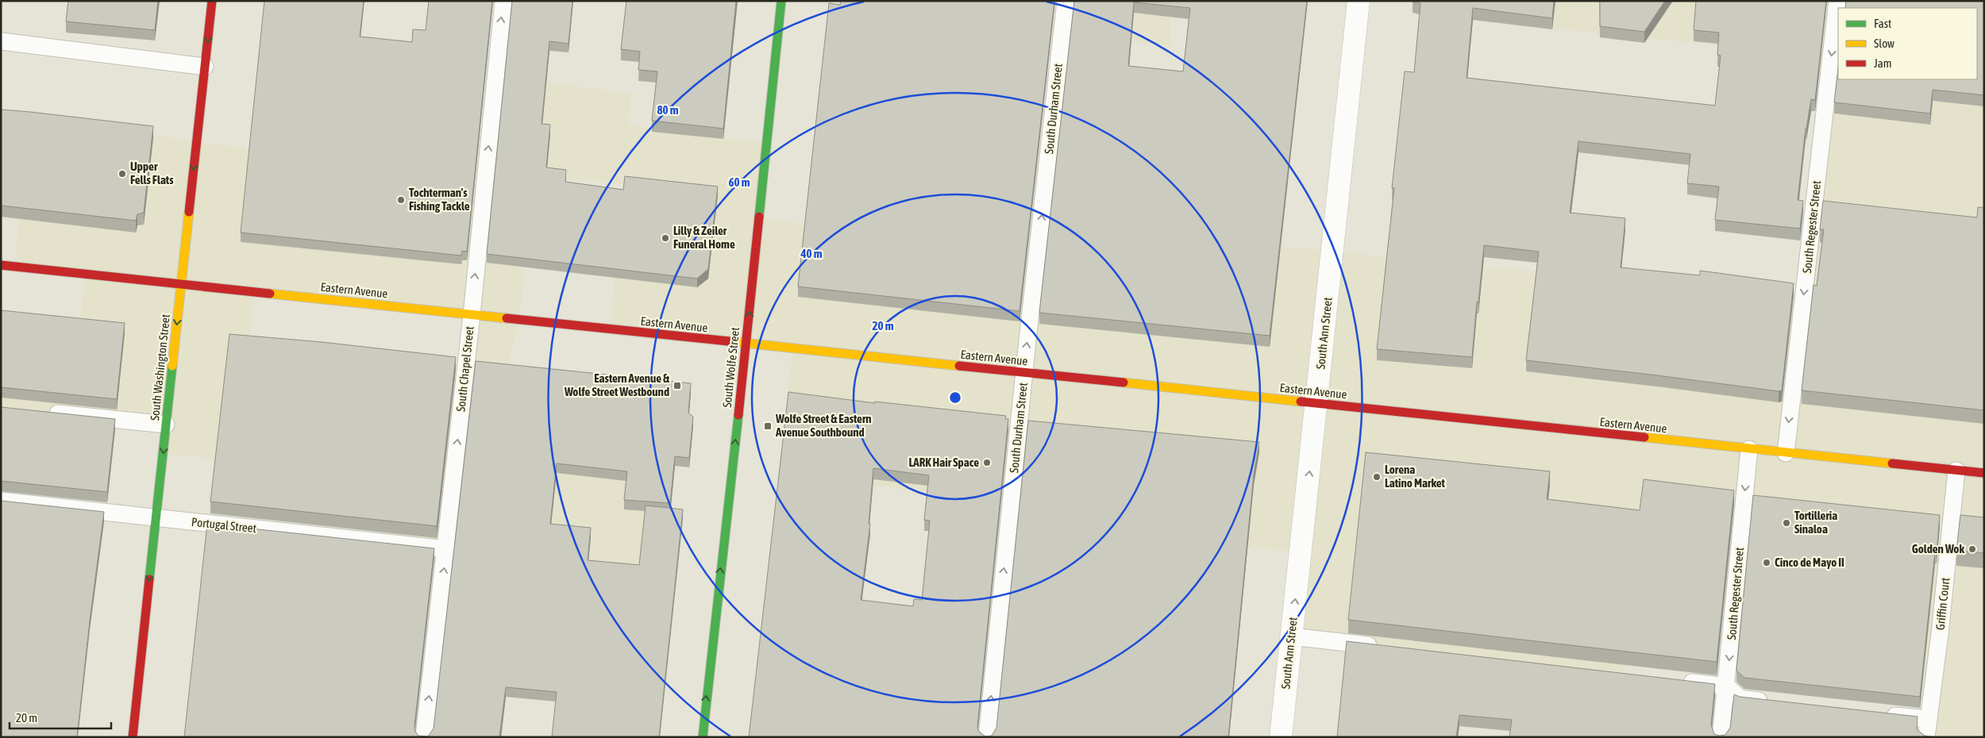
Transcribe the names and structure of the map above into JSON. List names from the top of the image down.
{
  "streets": {
    "main road": ["Eastern Avenue", "South Washington Street", "South Wolfe Street"],
    "street": ["South Ann Street"],
    "lane": [
      "South Durham Street",
      "South Regester Street",
      "South Chapel Street",
      "Portugal Street",
      "Griffin Court"
    ]
  },
  "crossings": [
    ["South Durham Street", "Eastern Avenue"],
    ["South Regester Street", "Eastern Avenue"],
    ["Eastern Avenue", "South Ann Street"],
    ["Eastern Avenue", "South Washington Street"],
    ["Eastern Avenue", "South Wolfe Street"],
    ["Eastern Avenue", "South Chapel Street"],
    ["Eastern Avenue", "Griffin Court"],
    ["South Washington Street", "Portugal Street"],
    ["South Chapel Street", "Portugal Street"]
  ],
  "one_way": [
    "South Durham Street",
    "South Regester Street",
    "South Washington Street",
    "South Wolfe Street",
    "South Chapel Street"
  ],
  "places": {
    "other": [
      "Upper Fells Flats",
      "Tochterman's Fishing Tackle",
      "Lilly & Zeiler Funeral Home",
      "LARK Hair Space",
      "Lorena Latino Market",
      "Tortilleria Sinaloa",
      "Golden Wok",
      "Cinco de Mayo II"
    ],
    "transit": ["Eastern Avenue & Wolfe Street Westbound", "Wolfe Street & Eastern Avenue Southbound"]
  },
  "legend": ["Fast", "Slow", "Jam"],
  "scale_bar": "20 m",
  "rings": [
    "80 m",
    "60 m",
    "40 m",
    "20 m"
  ]
}
